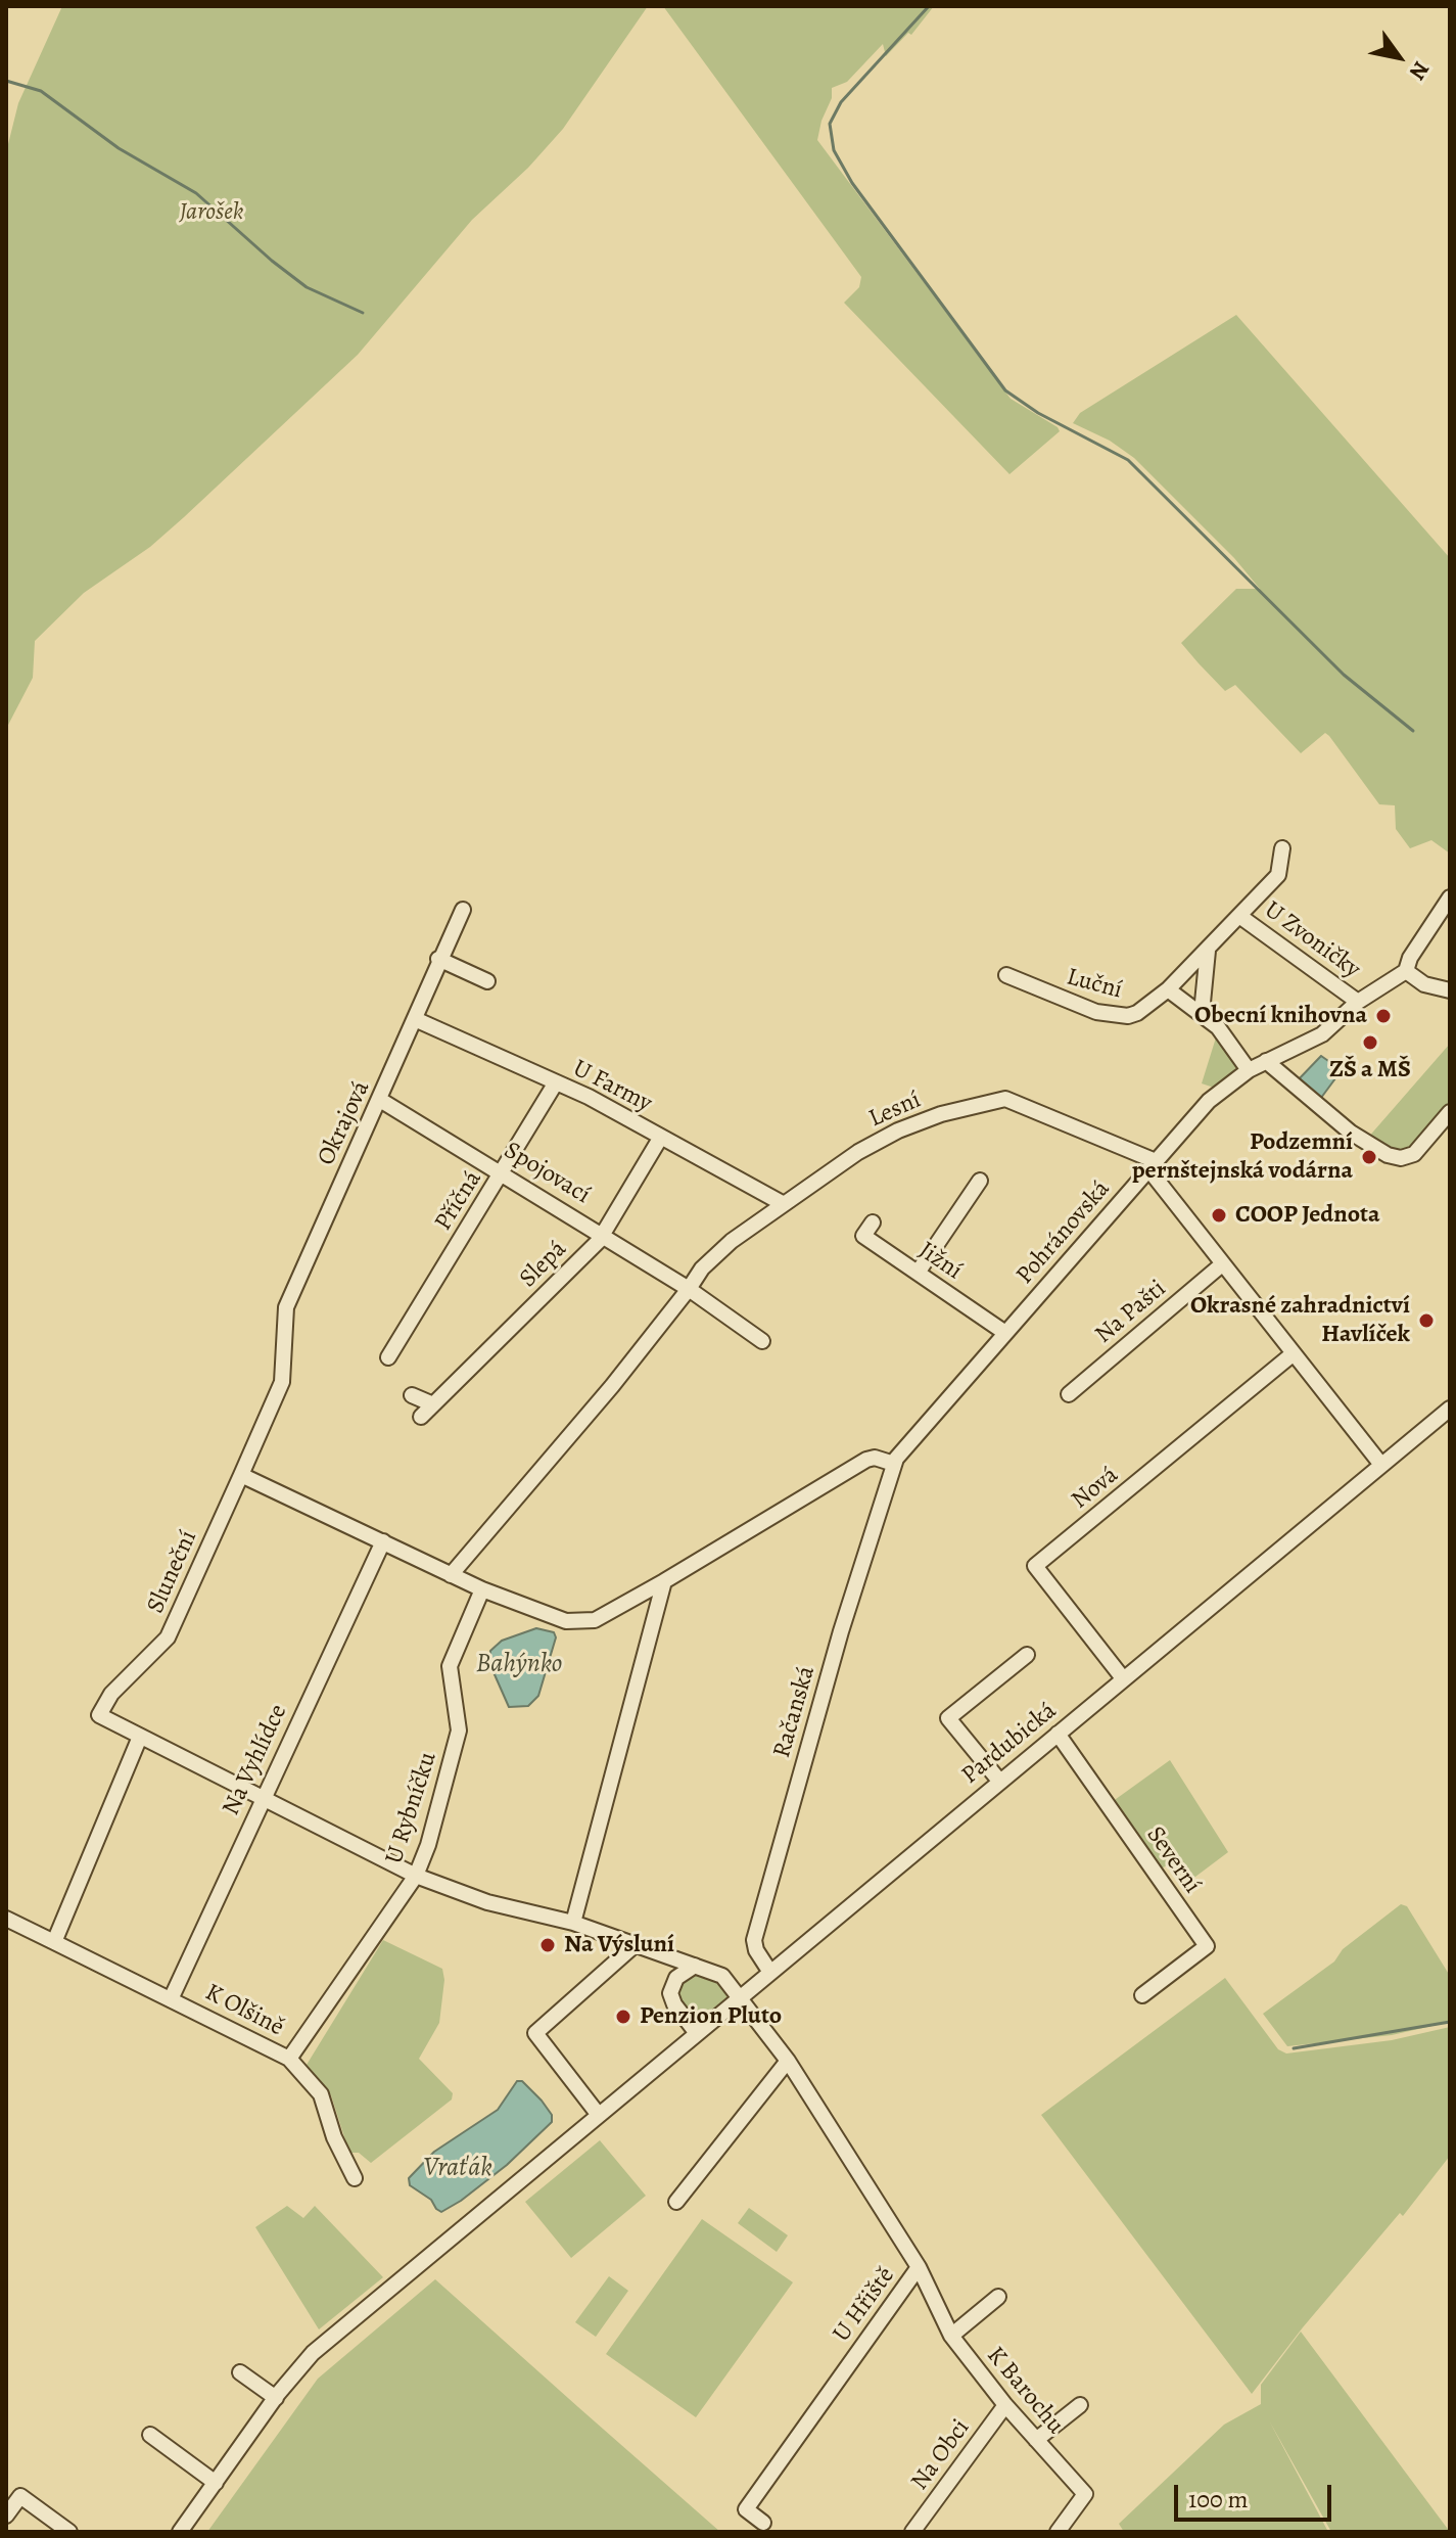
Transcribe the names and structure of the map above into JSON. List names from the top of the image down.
{
  "streets": {
    "street": [
      "U Zvoničky",
      "Luční",
      "U Farmy",
      "Lesní",
      "Okrajová",
      "Spojovací",
      "Příčná",
      "Pohránovská",
      "Jižní",
      "Slepá",
      "Na Pašti",
      "Nová",
      "Sluneční",
      "Račanská",
      "Pardubická",
      "Na Vyhlídce",
      "U Rybníčku",
      "Severní",
      "K Olšině",
      "U Hřiště",
      "K Barochu",
      "Na Obci"
    ]
  },
  "crossings": [
    ["U Zvoničky", "Luční"],
    ["U Zvoničky", "Pohránovská"],
    ["U Farmy", "Lesní"],
    ["U Farmy", "Okrajová"],
    ["U Farmy", "Příčná"],
    ["U Farmy", "Slepá"],
    ["Lesní", "Spojovací"],
    ["Lesní", "Pohránovská"],
    ["Okrajová", "Spojovací"],
    ["Okrajová", "Sluneční"],
    ["Spojovací", "Příčná"],
    ["Spojovací", "Slepá"],
    ["Pohránovská", "Jižní"],
    ["Pohránovská", "Račanská"],
    ["Nová", "Pardubická"],
    ["Račanská", "Pardubická"],
    ["Pardubická", "Severní"],
    ["Pardubická", "U Hřiště"],
    ["Na Vyhlídce", "K Olšině"],
    ["U Rybníčku", "K Olšině"],
    ["U Hřiště", "K Barochu"],
    ["K Barochu", "Na Obci"]
  ],
  "water": ["Bahýnko", "Vraťák"],
  "parks": ["Jarošek"],
  "places": [
    "Obecní knihovna",
    "ZŠ a MŠ",
    "Podzemní pernštejnská vodárna",
    "COOP Jednota",
    "Okrasné zahradnictví Havlíček",
    "Na Výsluní",
    "Penzion Pluto"
  ],
  "scale_bar": "100 m",
  "north": "bottom right"
}
